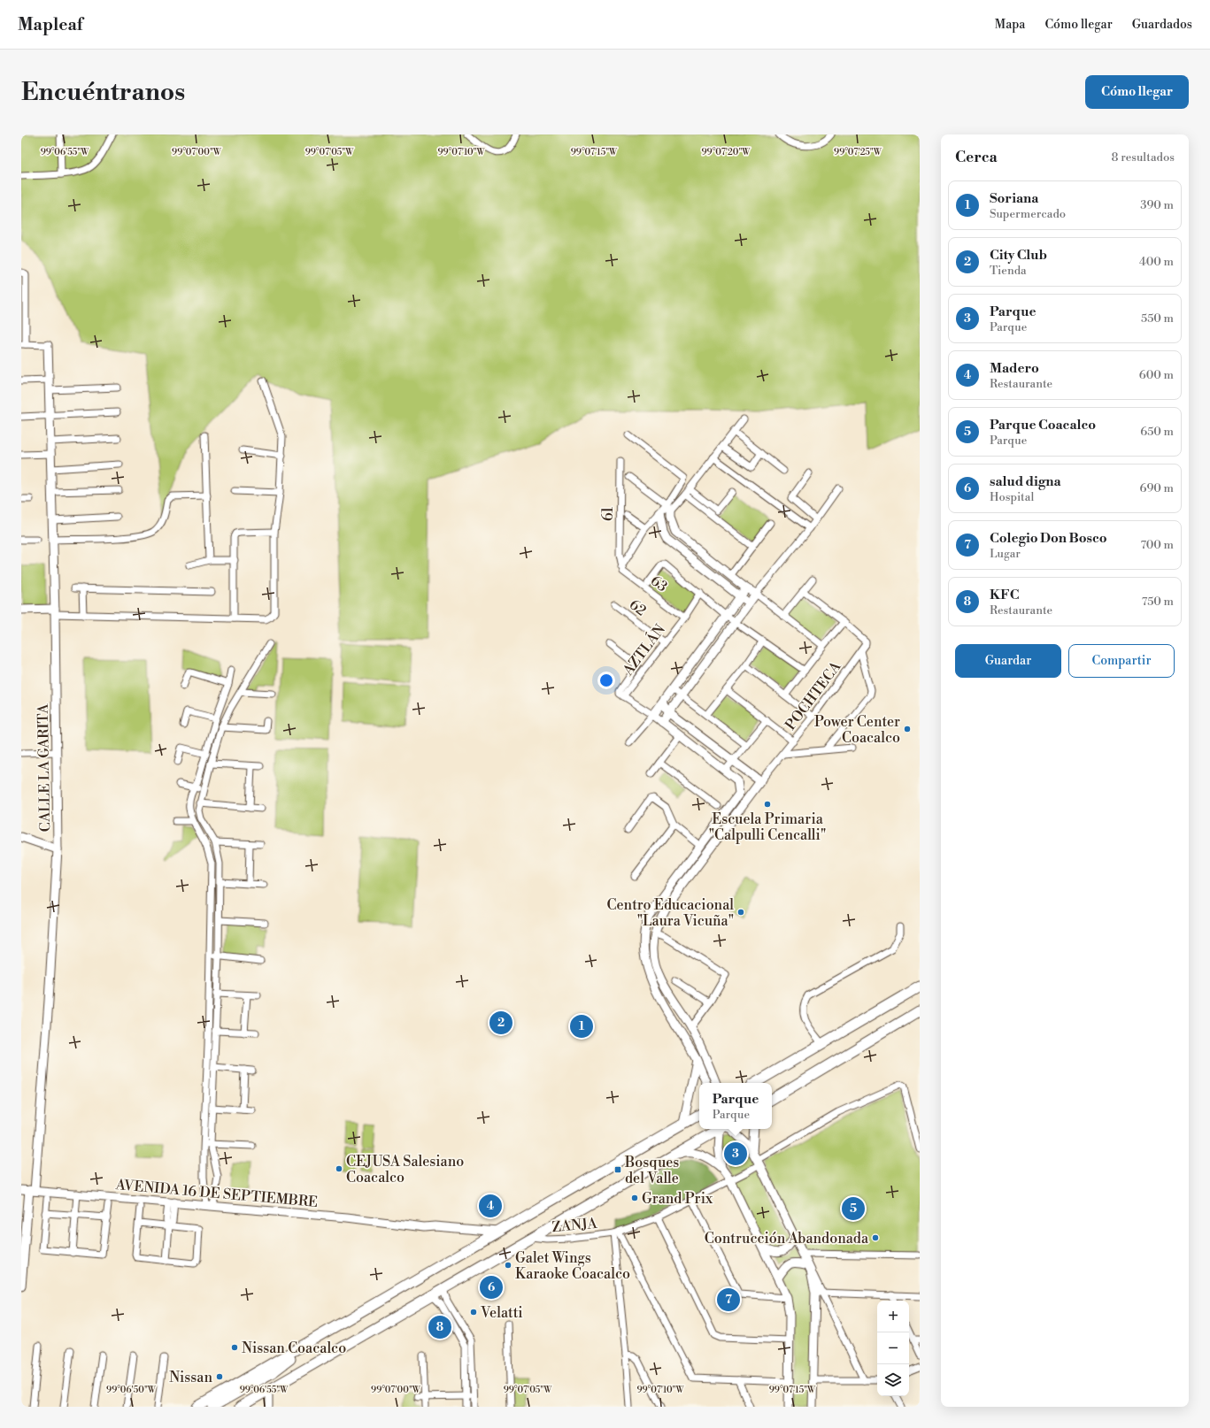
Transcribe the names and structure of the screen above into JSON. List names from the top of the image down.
{
  "streets": {
    "street": [
      "61",
      "63",
      "62",
      "AZTLÁN",
      "POCHTECA",
      "CALLE LA GARITA",
      "AVENIDA 16 DE SEPTIEMBRE",
      "ZANJA"
    ]
  },
  "crossings": [
    ["61", "63"],
    ["63", "AZTLÁN"],
    ["62", "AZTLÁN"],
    ["CALLE LA GARITA", "AVENIDA 16 DE SEPTIEMBRE"]
  ],
  "places": {
    "other": [
      "Power Center Coacalco",
      "Escuela Primaria \"Calpulli Cencalli\"",
      "Centro Educacional \"Laura Vicuña\"",
      "CEJUSA Salesiano Coacalco",
      "Grand Prix",
      "Contrucción Abandonada",
      "Galet Wings Karaoke Coacalco",
      "Velatti",
      "Nissan Coacalco",
      "Nissan"
    ],
    "transit": ["Bosques del Valle"]
  },
  "page": {
    "header": "Mapleaf",
    "nav": ["Mapa", "Cómo llegar", "Guardados"],
    "buttons": [
      "Cómo llegar",
      ["Guardar", "Compartir"]
    ],
    "title": "Encuéntranos",
    "heading": ["Cerca", "8 resultados"],
    "list": [
      {
        "mark": "1",
        "name": "Soriana",
        "note": "Supermercado",
        "value": "390 m"
      },
      {
        "mark": "2",
        "name": "City Club",
        "note": "Tienda",
        "value": "400 m"
      },
      {
        "mark": "3",
        "name": "Parque",
        "note": "Parque",
        "value": "550 m"
      },
      {
        "mark": "4",
        "name": "Madero",
        "note": "Restaurante",
        "value": "600 m"
      },
      {
        "mark": "5",
        "name": "Parque Coacalco",
        "note": "Parque",
        "value": "650 m"
      },
      {
        "mark": "6",
        "name": "salud digna",
        "note": "Hospital",
        "value": "690 m"
      },
      {
        "mark": "7",
        "name": "Colegio Don Bosco",
        "note": "Lugar",
        "value": "700 m"
      },
      {
        "mark": "8",
        "name": "KFC",
        "note": "Restaurante",
        "value": "750 m"
      }
    ],
    "pins": [
      "2",
      "1",
      "3",
      "4",
      "5",
      "6",
      "7",
      "8"
    ],
    "popup": ["Parque", "Parque"],
    "map_buttons": ["+", "−"]
  },
  "coordinates": [
    "99°06'55\"W",
    "99°07'00\"W",
    "99°07'05\"W",
    "99°07'10\"W",
    "99°07'15\"W",
    "99°07'25\"W",
    "99°07'20\"W",
    "99°06'50\"W"
  ]
}
